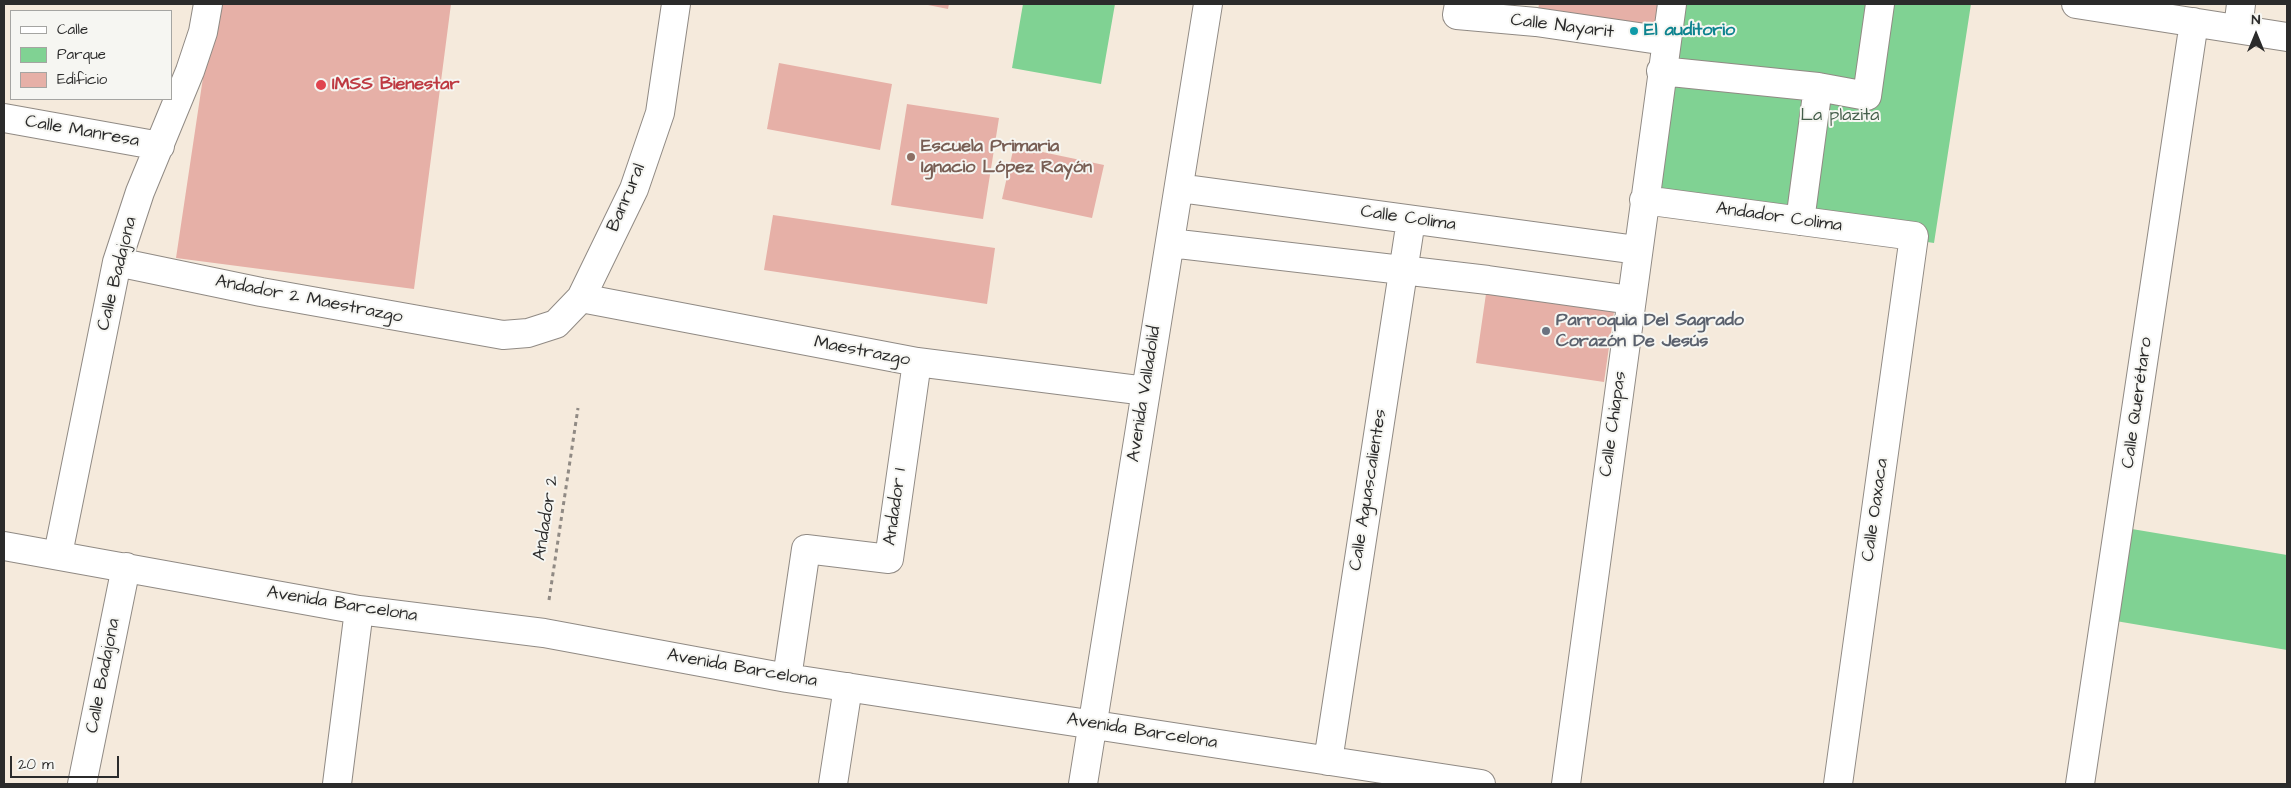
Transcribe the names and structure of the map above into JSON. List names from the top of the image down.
{
  "streets": {
    "street": [
      "Calle Nayarit",
      "Calle Manresa",
      "Banrural",
      "Andador Colima",
      "Calle Colima",
      "Calle Badajona",
      "Andador 2 Maestrazgo",
      "Maestrazgo",
      "Avenida Valladolid",
      "Calle Querétaro",
      "Calle Chiapas",
      "Calle Aguascalientes",
      "Andador 1",
      "Calle Oaxaca",
      "Avenida Barcelona"
    ],
    "path": ["Andador 2"]
  },
  "crossings": [
    ["Calle Nayarit", "Calle Chiapas"],
    ["Calle Manresa", "Calle Badajona"],
    ["Banrural", "Andador 2 Maestrazgo"],
    ["Banrural", "Maestrazgo"],
    ["Andador Colima", "Calle Chiapas"],
    ["Andador Colima", "Calle Oaxaca"],
    ["Calle Colima", "Avenida Valladolid"],
    ["Calle Colima", "Calle Chiapas"],
    ["Calle Colima", "Calle Aguascalientes"],
    ["Calle Badajona", "Andador 2 Maestrazgo"],
    ["Calle Badajona", "Avenida Barcelona"],
    ["Maestrazgo", "Avenida Valladolid"],
    ["Maestrazgo", "Andador 1"],
    ["Avenida Valladolid", "Avenida Barcelona"],
    ["Calle Aguascalientes", "Avenida Barcelona"],
    ["Andador 1", "Avenida Barcelona"],
    ["Andador 2", "Avenida Barcelona"]
  ],
  "parks": ["La plazita"],
  "places": [
    "El auditorio",
    "IMSS Bienestar",
    "Escuela Primaria Ignacio López Rayón",
    "Parroquia Del Sagrado Corazón De Jesús"
  ],
  "legend": ["Calle", "Parque", "Edificio"],
  "scale_bar": "20 m",
  "north": "top"
}
